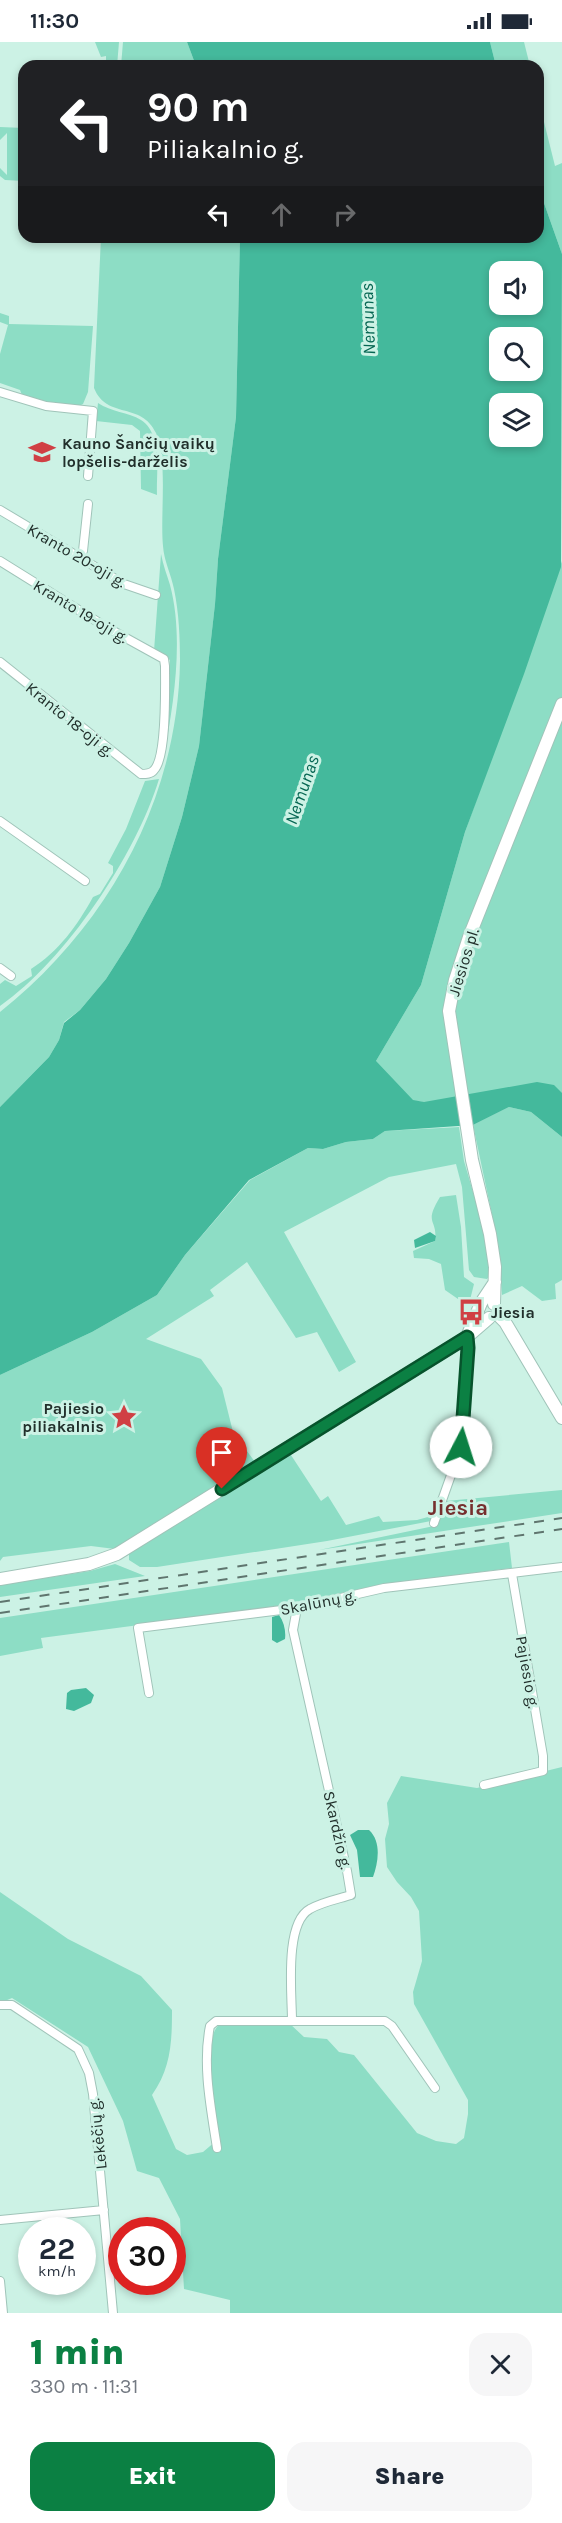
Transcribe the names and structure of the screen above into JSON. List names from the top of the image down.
{
  "streets": {
    "main road": ["Jiesios pl."],
    "street": [
      "Kranto 20-oji g.",
      "Kranto 19-oji g.",
      "Kranto 18-oji g.",
      "Skalūnų g.",
      "Pajiesio g.",
      "Skardžio g.",
      "Lekėčių g."
    ]
  },
  "crossings": [
    ["Kranto 19-oji g.", "Kranto 18-oji g."],
    ["Skalūnų g.", "Pajiesio g."],
    ["Skalūnų g.", "Skardžio g."]
  ],
  "districts": ["Jiesia"],
  "water": ["Nemunas"],
  "places": {
    "school or university": ["Kauno Šančių vaikų lopšelis-darželis"],
    "bus stop": ["Jiesia"],
    "place": ["Pajiesio piliakalnis"]
  },
  "page": {
    "status": "11:30",
    "turn": ["90 m", "Piliakalnio g."],
    "speed": "22 km/h",
    "limit": "30",
    "heading": ["1 min", "330 m · 11:31"],
    "buttons": ["Exit", "Share"]
  }
}
